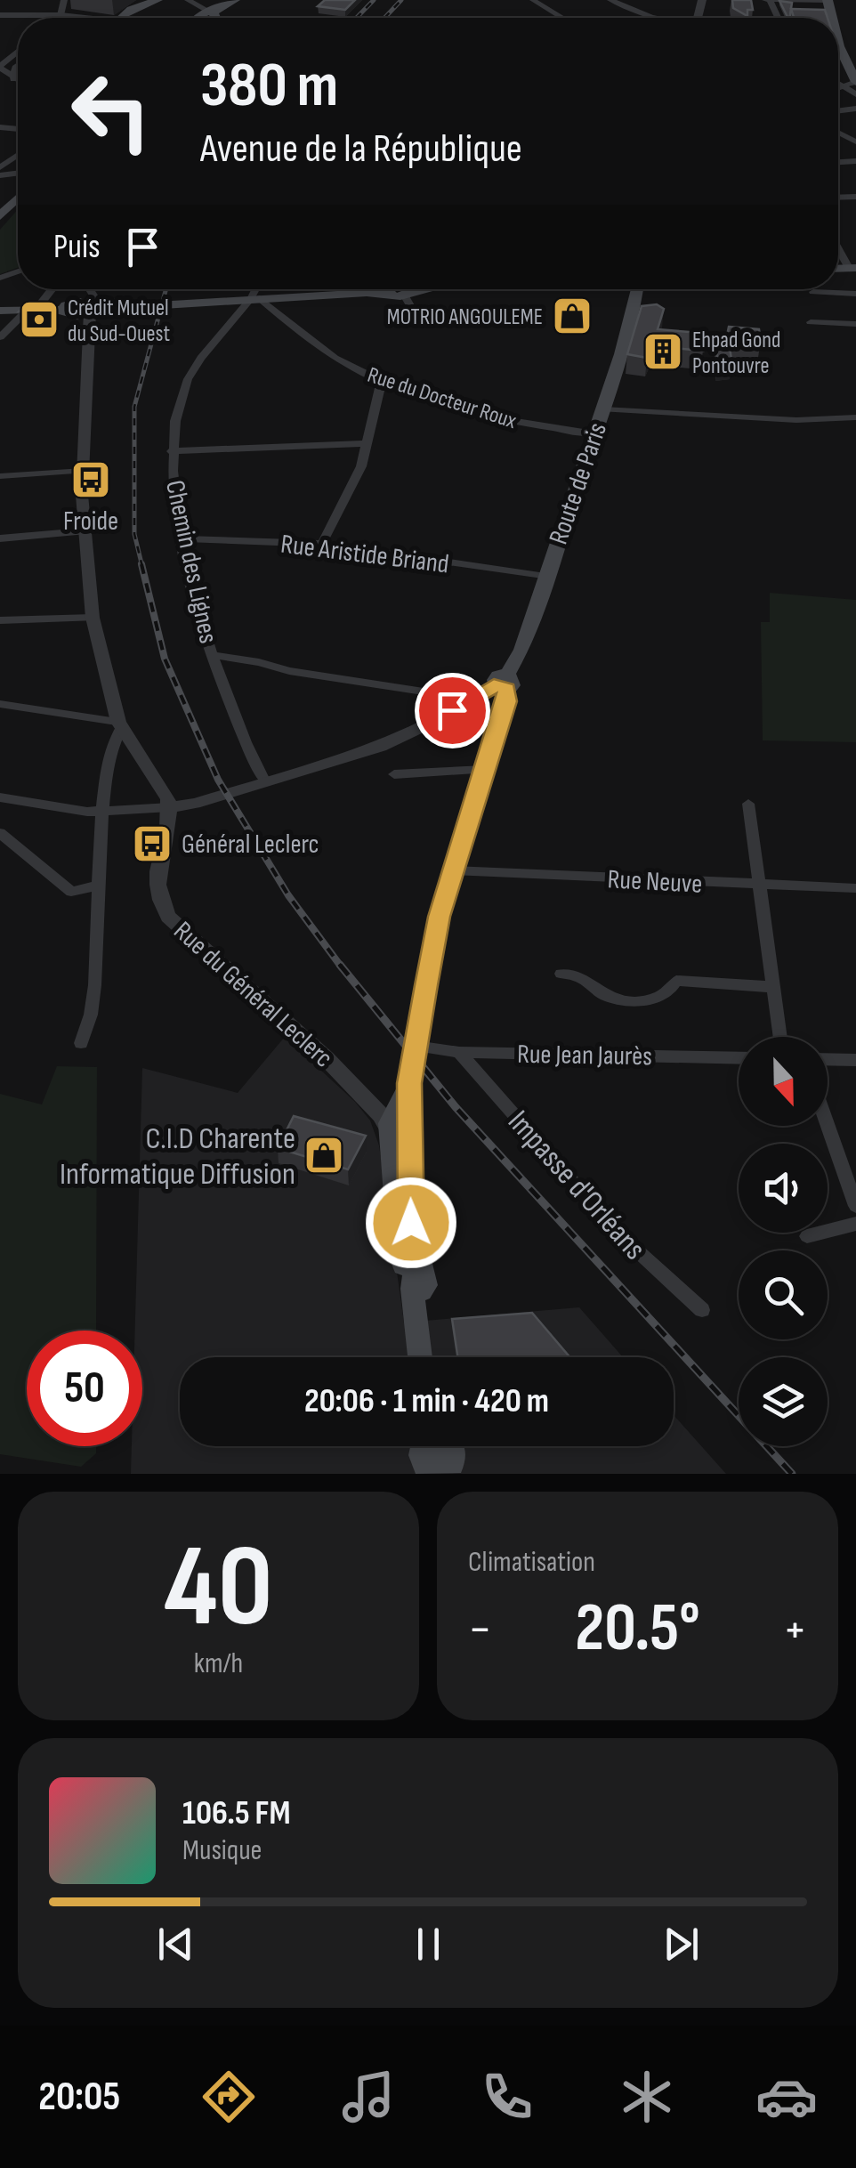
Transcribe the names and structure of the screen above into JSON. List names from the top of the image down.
{
  "streets": {
    "main road": ["Route de Paris"],
    "street": [
      "Rue du Docteur Roux",
      "Rue Aristide Briand",
      "Chemin des Lignes",
      "Rue Neuve",
      "Rue du Général Leclerc",
      "Rue Jean Jaurès",
      "Impasse d'Orléans"
    ]
  },
  "crossings": [
    ["Rue du Docteur Roux", "Route de Paris"],
    ["Rue du Docteur Roux", "Chemin des Lignes"],
    ["Route de Paris", "Rue Aristide Briand"],
    ["Route de Paris", "Rue Neuve"],
    ["Route de Paris", "Rue du Général Leclerc"],
    ["Route de Paris", "Rue Jean Jaurès"],
    ["Rue Aristide Briand", "Chemin des Lignes"],
    ["Rue Jean Jaurès", "Impasse d'Orléans"]
  ],
  "places": {
    "shop": ["MOTRIO ANGOULEME", "C.I.D Charente Informatique Diffusion"],
    "bank": ["Crédit Mutuel du Sud-Ouest"],
    "building": ["Ehpad Gond Pontouvre"],
    "bus stop": ["Froide", "Général Leclerc"]
  },
  "north": "bottom",
  "page": {
    "turn": ["380 m", "Avenue de la République"],
    "then": "Puis",
    "limit": "50",
    "trip": "20:06 · 1 min · 420 m",
    "tile": [
      ["40", "km/h"],
      "Climatisation"
    ],
    "heat": ["−", "20.5°", "+"],
    "song": ["106.5 FM", "Musique"],
    "tabs": "20:05"
  }
}
